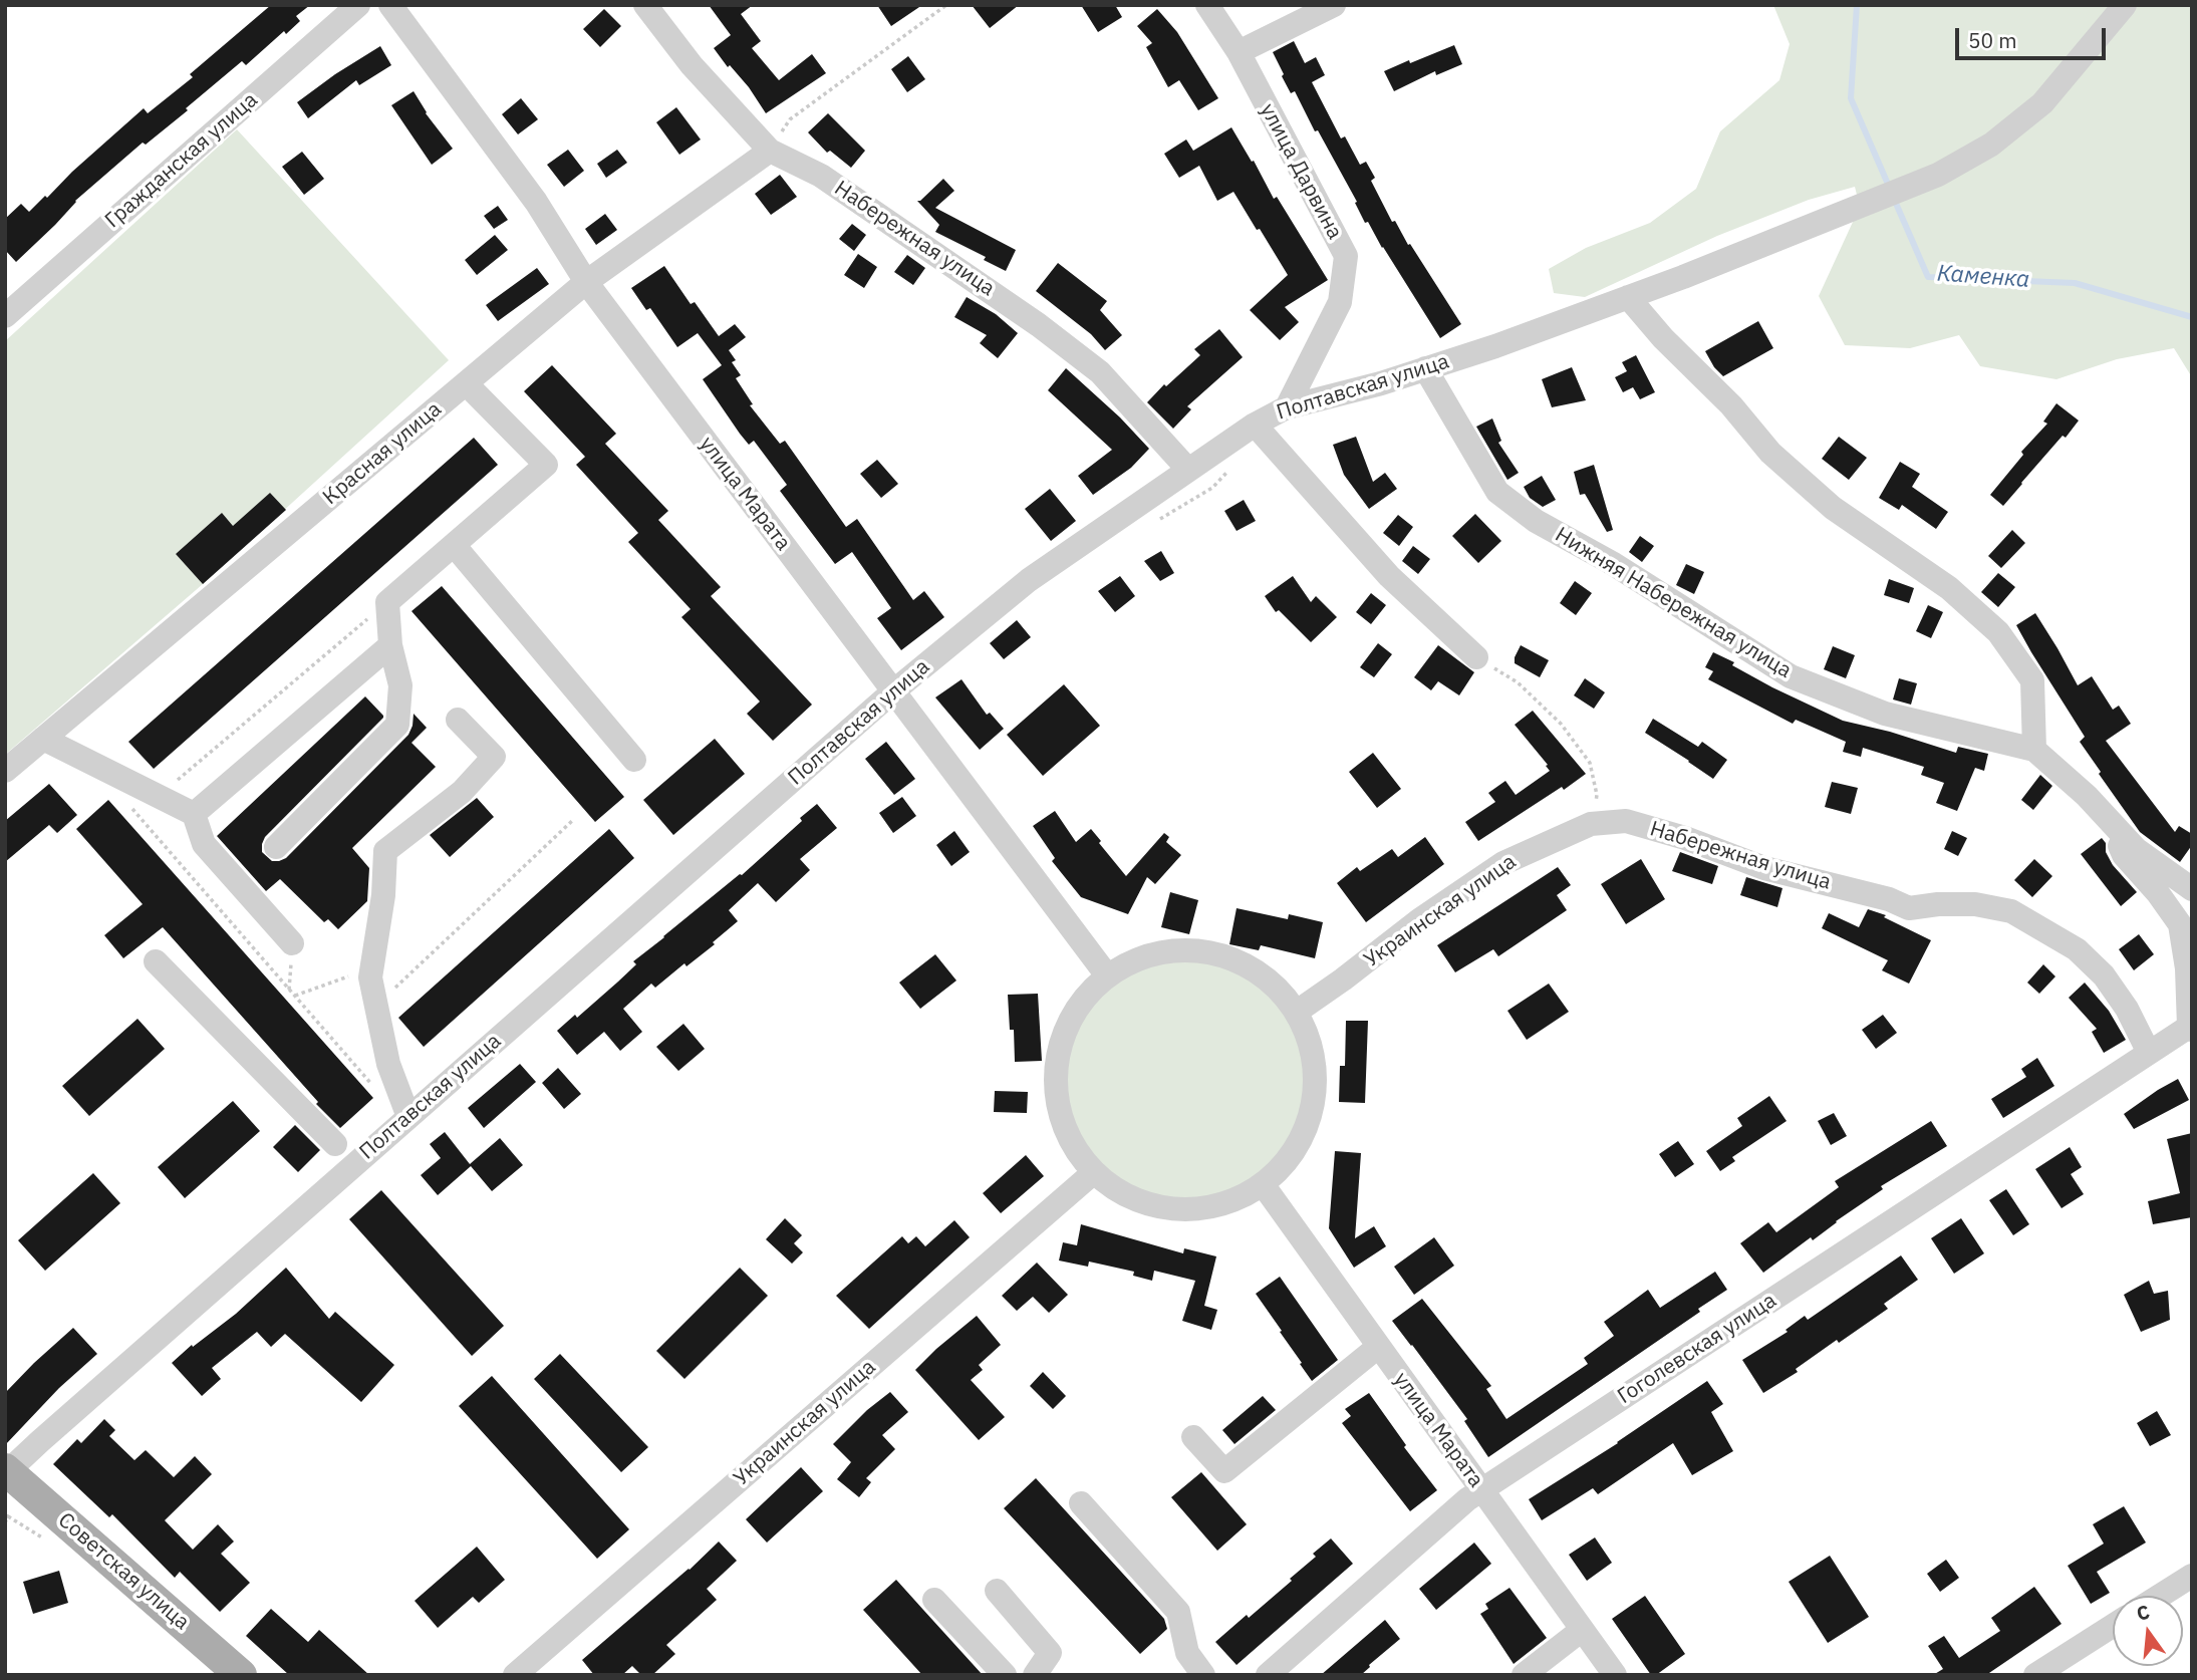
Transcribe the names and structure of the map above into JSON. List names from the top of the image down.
{
  "streets": {
    "main road": ["Советская улица"],
    "street": [
      "Гражданская улица",
      "улица Дарвина",
      "Набережная улица",
      "Полтавская улица",
      "Красная улица",
      "улица Марата",
      "Нижняя Набережная улица",
      "Украинская улица",
      "Гоголевская улица"
    ]
  },
  "crossings": [
    ["улица Дарвина", "Полтавская улица"],
    ["Набережная улица", "Полтавская улица"],
    ["Набережная улица", "Красная улица"],
    ["Набережная улица", "Украинская улица"],
    ["Набережная улица", "Гоголевская улица"],
    ["Полтавская улица", "улица Марата"],
    ["Полтавская улица", "Нижняя Набережная улица"],
    ["Полтавская улица", "Советская улица"],
    ["Красная улица", "улица Марата"],
    ["улица Марата", "Гоголевская улица"]
  ],
  "water": ["Каменка"],
  "scale_bar": "50 m",
  "north": "top"
}
